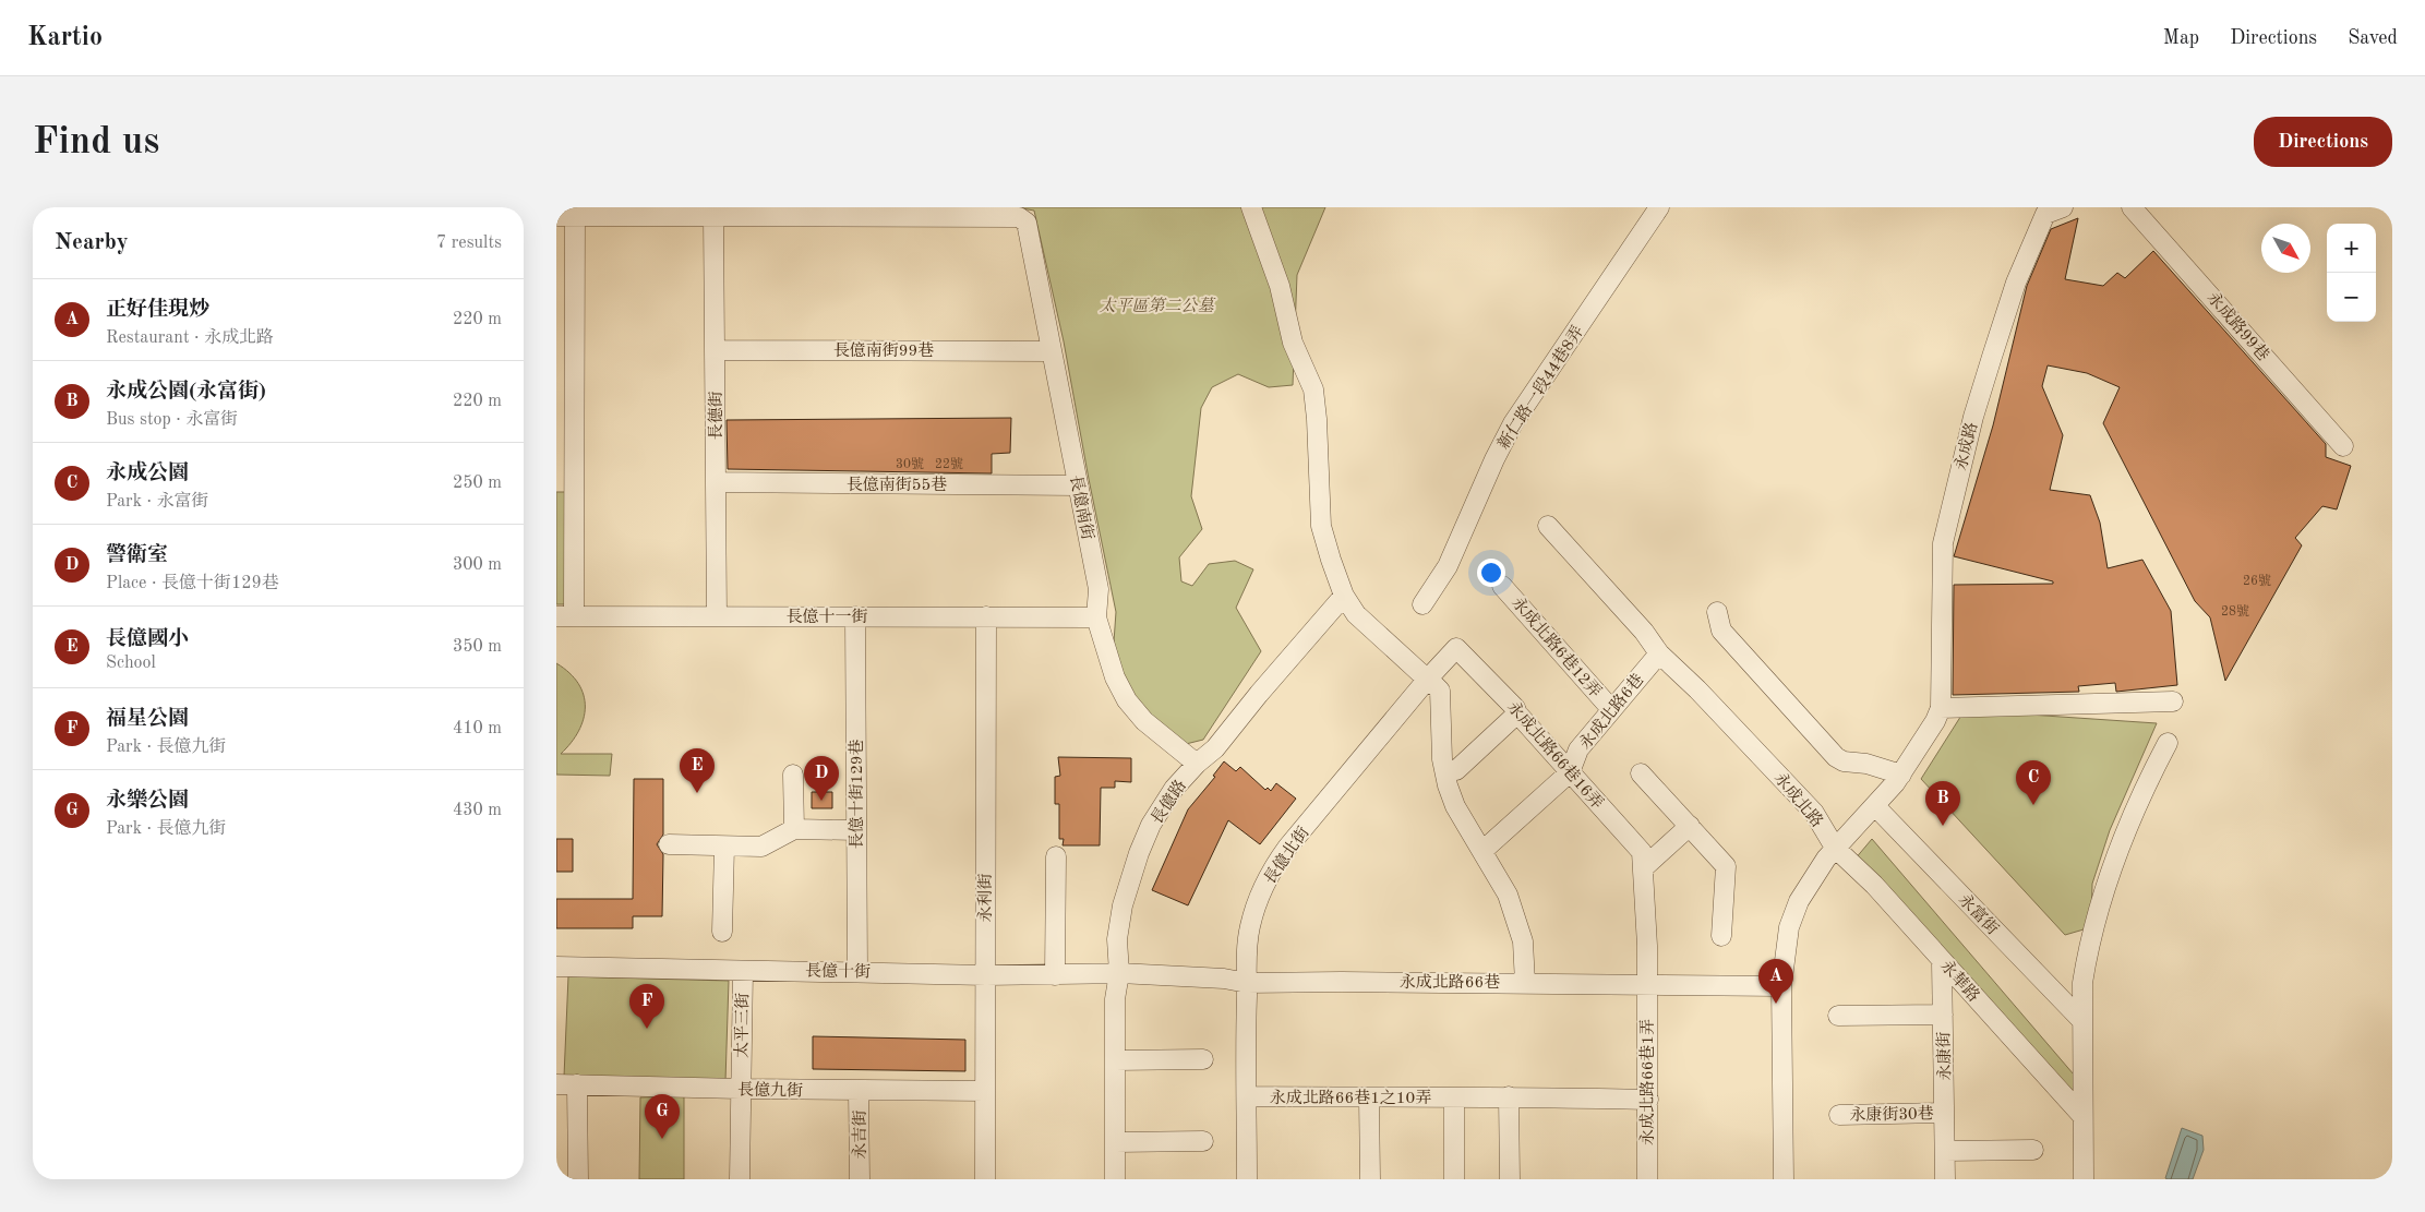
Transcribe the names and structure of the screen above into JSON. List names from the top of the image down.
{
  "streets": {
    "street": [
      "永成路99巷",
      "長億南街99巷",
      "新仁路一段44巷8弄",
      "長德街",
      "永成路",
      "長億南街55巷",
      "長億南街",
      "長億十一街",
      "永成北路6巷12弄",
      "永成北路6巷",
      "永成北路66巷16弄",
      "長億十街129巷",
      "永成北路",
      "長億路",
      "長億北街",
      "永利街",
      "永富街",
      "長億十街",
      "永華路",
      "永成北路66巷",
      "太平三街",
      "永康街",
      "永成北路66巷1弄",
      "長億九街",
      "永成北路66巷1之10弄",
      "永康街30巷",
      "永吉街"
    ]
  },
  "crossings": [
    ["長億南街99巷", "長德街"],
    ["長億南街99巷", "長億南街"],
    ["長德街", "長億南街55巷"],
    ["長德街", "長億南街"],
    ["長德街", "長億十一街"],
    ["永成路", "永成北路"],
    ["永成路", "永富街"],
    ["永成路", "永華路"],
    ["長億南街55巷", "長億南街"],
    ["長億南街", "長億十一街"],
    ["長億南街", "長億路"],
    ["長億十一街", "長億十街129巷"],
    ["長億十一街", "永利街"],
    ["永成北路6巷12弄", "永成北路6巷"],
    ["永成北路6巷", "永成北路66巷16弄"],
    ["永成北路6巷", "永成北路"],
    ["永成北路66巷16弄", "長億北街"],
    ["永成北路66巷16弄", "永成北路66巷"],
    ["永成北路66巷16弄", "永成北路66巷1弄"],
    ["長億十街129巷", "長億十街"],
    ["永成北路", "永華路"],
    ["長億路", "長億十街"],
    ["長億路", "永成北路66巷"],
    ["長億北街", "永成北路66巷"],
    ["長億北街", "永成北路66巷1之10弄"],
    ["永利街", "長億十街"],
    ["永利街", "長億九街"],
    ["長億十街", "永成北路66巷"],
    ["長億十街", "太平三街"],
    ["永華路", "永康街"],
    ["永成北路66巷", "永成北路66巷1弄"],
    ["太平三街", "長億九街"],
    ["永康街", "永康街30巷"],
    ["永成北路66巷1弄", "永成北路66巷1之10弄"],
    ["長億九街", "永吉街"]
  ],
  "parks": ["太平區第二公墓"],
  "house_numbers": [
    "30號",
    "22號",
    "26號",
    "28號"
  ],
  "north": "bottom right",
  "page": {
    "header": "Kartio",
    "nav": ["Map", "Directions", "Saved"],
    "buttons": "Directions",
    "title": "Find us",
    "heading": ["Nearby", "7 results"],
    "map_buttons": ["+", "−"],
    "list": [
      {
        "mark": "A",
        "name": "正好佳現炒",
        "note": "Restaurant · 永成北路",
        "value": "220 m"
      },
      {
        "mark": "B",
        "name": "永成公園(永富街)",
        "note": "Bus stop · 永富街",
        "value": "220 m"
      },
      {
        "mark": "C",
        "name": "永成公園",
        "note": "Park · 永富街",
        "value": "250 m"
      },
      {
        "mark": "D",
        "name": "警衛室",
        "note": "Place · 長億十街129巷",
        "value": "300 m"
      },
      {
        "mark": "E",
        "name": "長億國小",
        "note": "School",
        "value": "350 m"
      },
      {
        "mark": "F",
        "name": "福星公園",
        "note": "Park · 長億九街",
        "value": "410 m"
      },
      {
        "mark": "G",
        "name": "永樂公園",
        "note": "Park · 長億九街",
        "value": "430 m"
      }
    ],
    "pins": [
      "E",
      "D",
      "C",
      "B",
      "A",
      "F",
      "G"
    ]
  }
}
